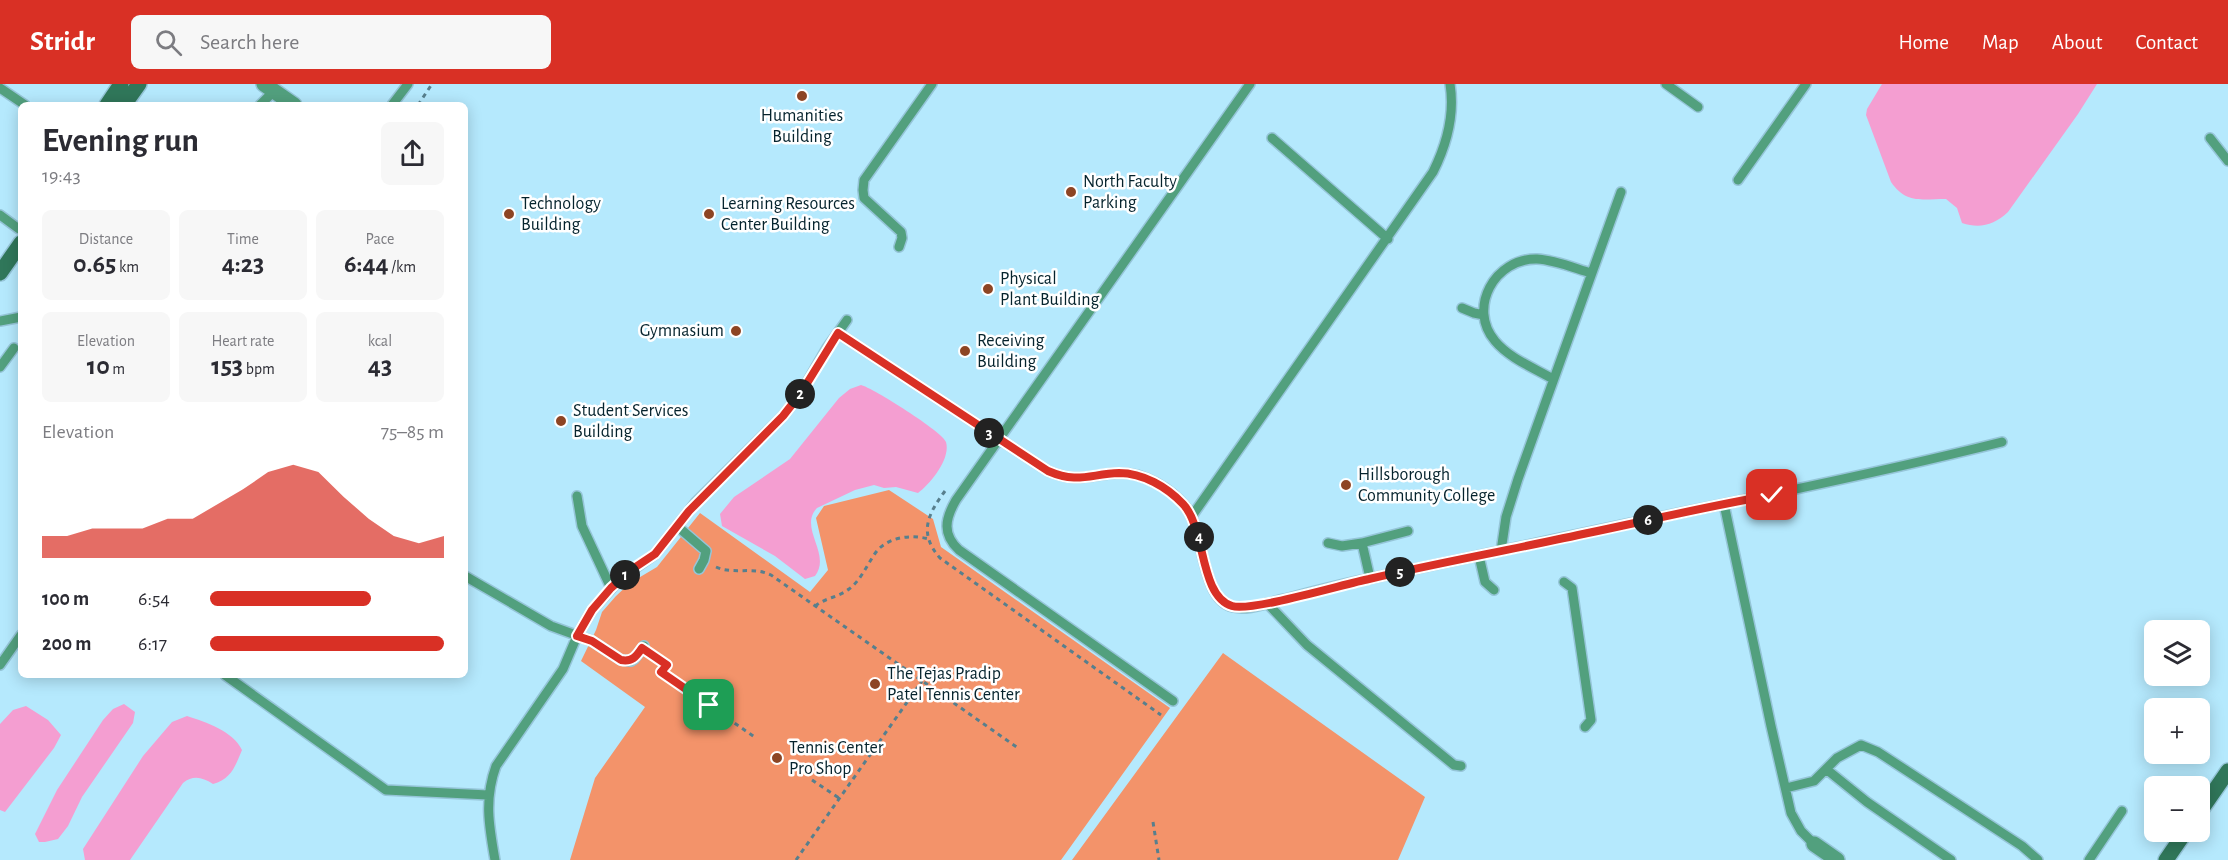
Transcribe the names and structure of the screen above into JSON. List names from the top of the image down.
{
  "places": [
    "Humanities Building",
    "North Faculty Parking",
    "Technology Building",
    "Learning Resources Center Building",
    "Physical Plant Building",
    "Gymnasium",
    "Receiving Building",
    "Student Services Building",
    "Hillsborough Community College",
    "The Tejas Pradip Patel Tennis Center",
    "Tennis Center Pro Shop"
  ],
  "page": {
    "header": "Stridr",
    "search": "Search here",
    "nav": [
      "Home",
      "Map",
      "About",
      "Contact"
    ],
    "heading": ["Evening run", "19:43"],
    "stats": [
      ["Distance", "0.65 km"],
      ["Time", "4:23"],
      ["Pace", "6:44 /km"],
      ["Elevation", "10 m"],
      ["Heart rate", "153 bpm"],
      ["kcal", "43"]
    ],
    "pins": [
      "2",
      "3",
      "6",
      "4",
      "5",
      "1"
    ],
    "chart": ["Elevation", "75–85 m"],
    "list": [
      {
        "name": "100 m",
        "note": "6:54"
      },
      {
        "name": "200 m",
        "note": "6:17"
      }
    ],
    "map_buttons": ["+", "−"]
  }
}
